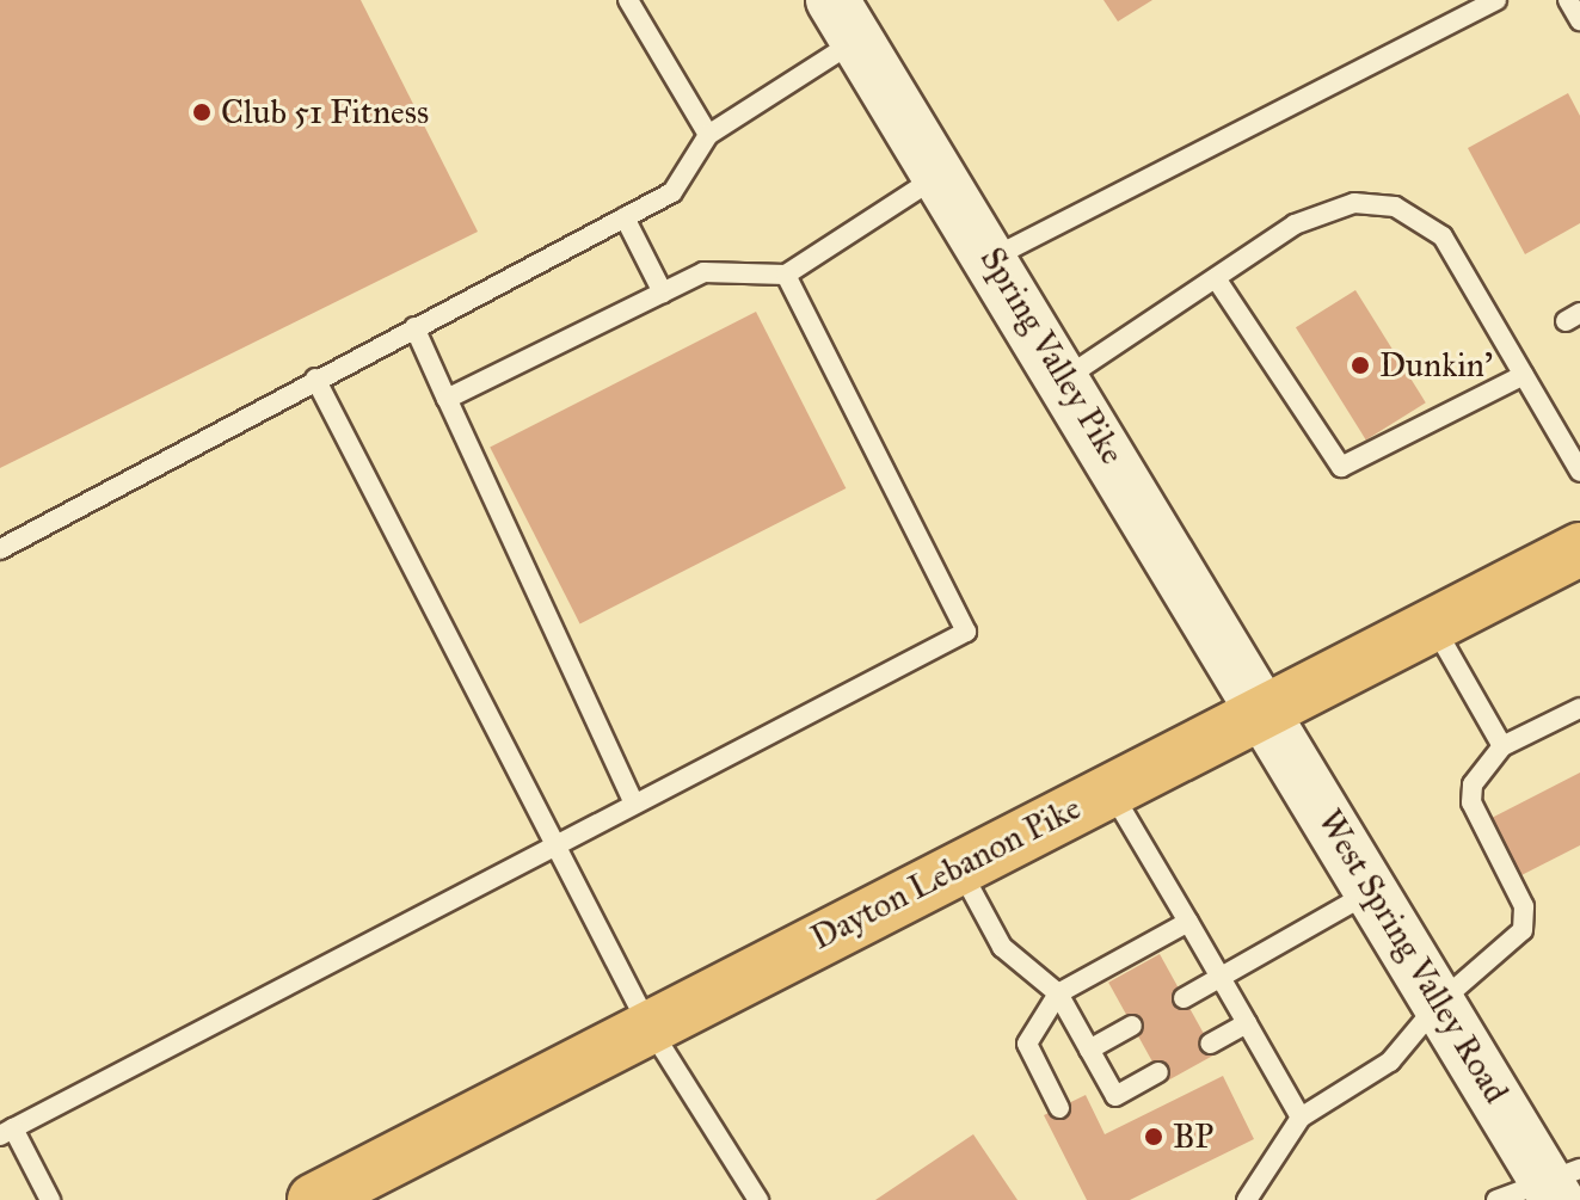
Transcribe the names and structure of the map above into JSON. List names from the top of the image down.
{
  "streets": {
    "main road": ["Dayton Lebanon Pike"],
    "street": ["Spring Valley Pike", "West Spring Valley Road"]
  },
  "crossings": [
    ["Spring Valley Pike", "Dayton Lebanon Pike"],
    ["Spring Valley Pike", "West Spring Valley Road"],
    ["Dayton Lebanon Pike", "West Spring Valley Road"]
  ],
  "places": ["Club 51 Fitness", "Dunkin'", "BP"]
}
